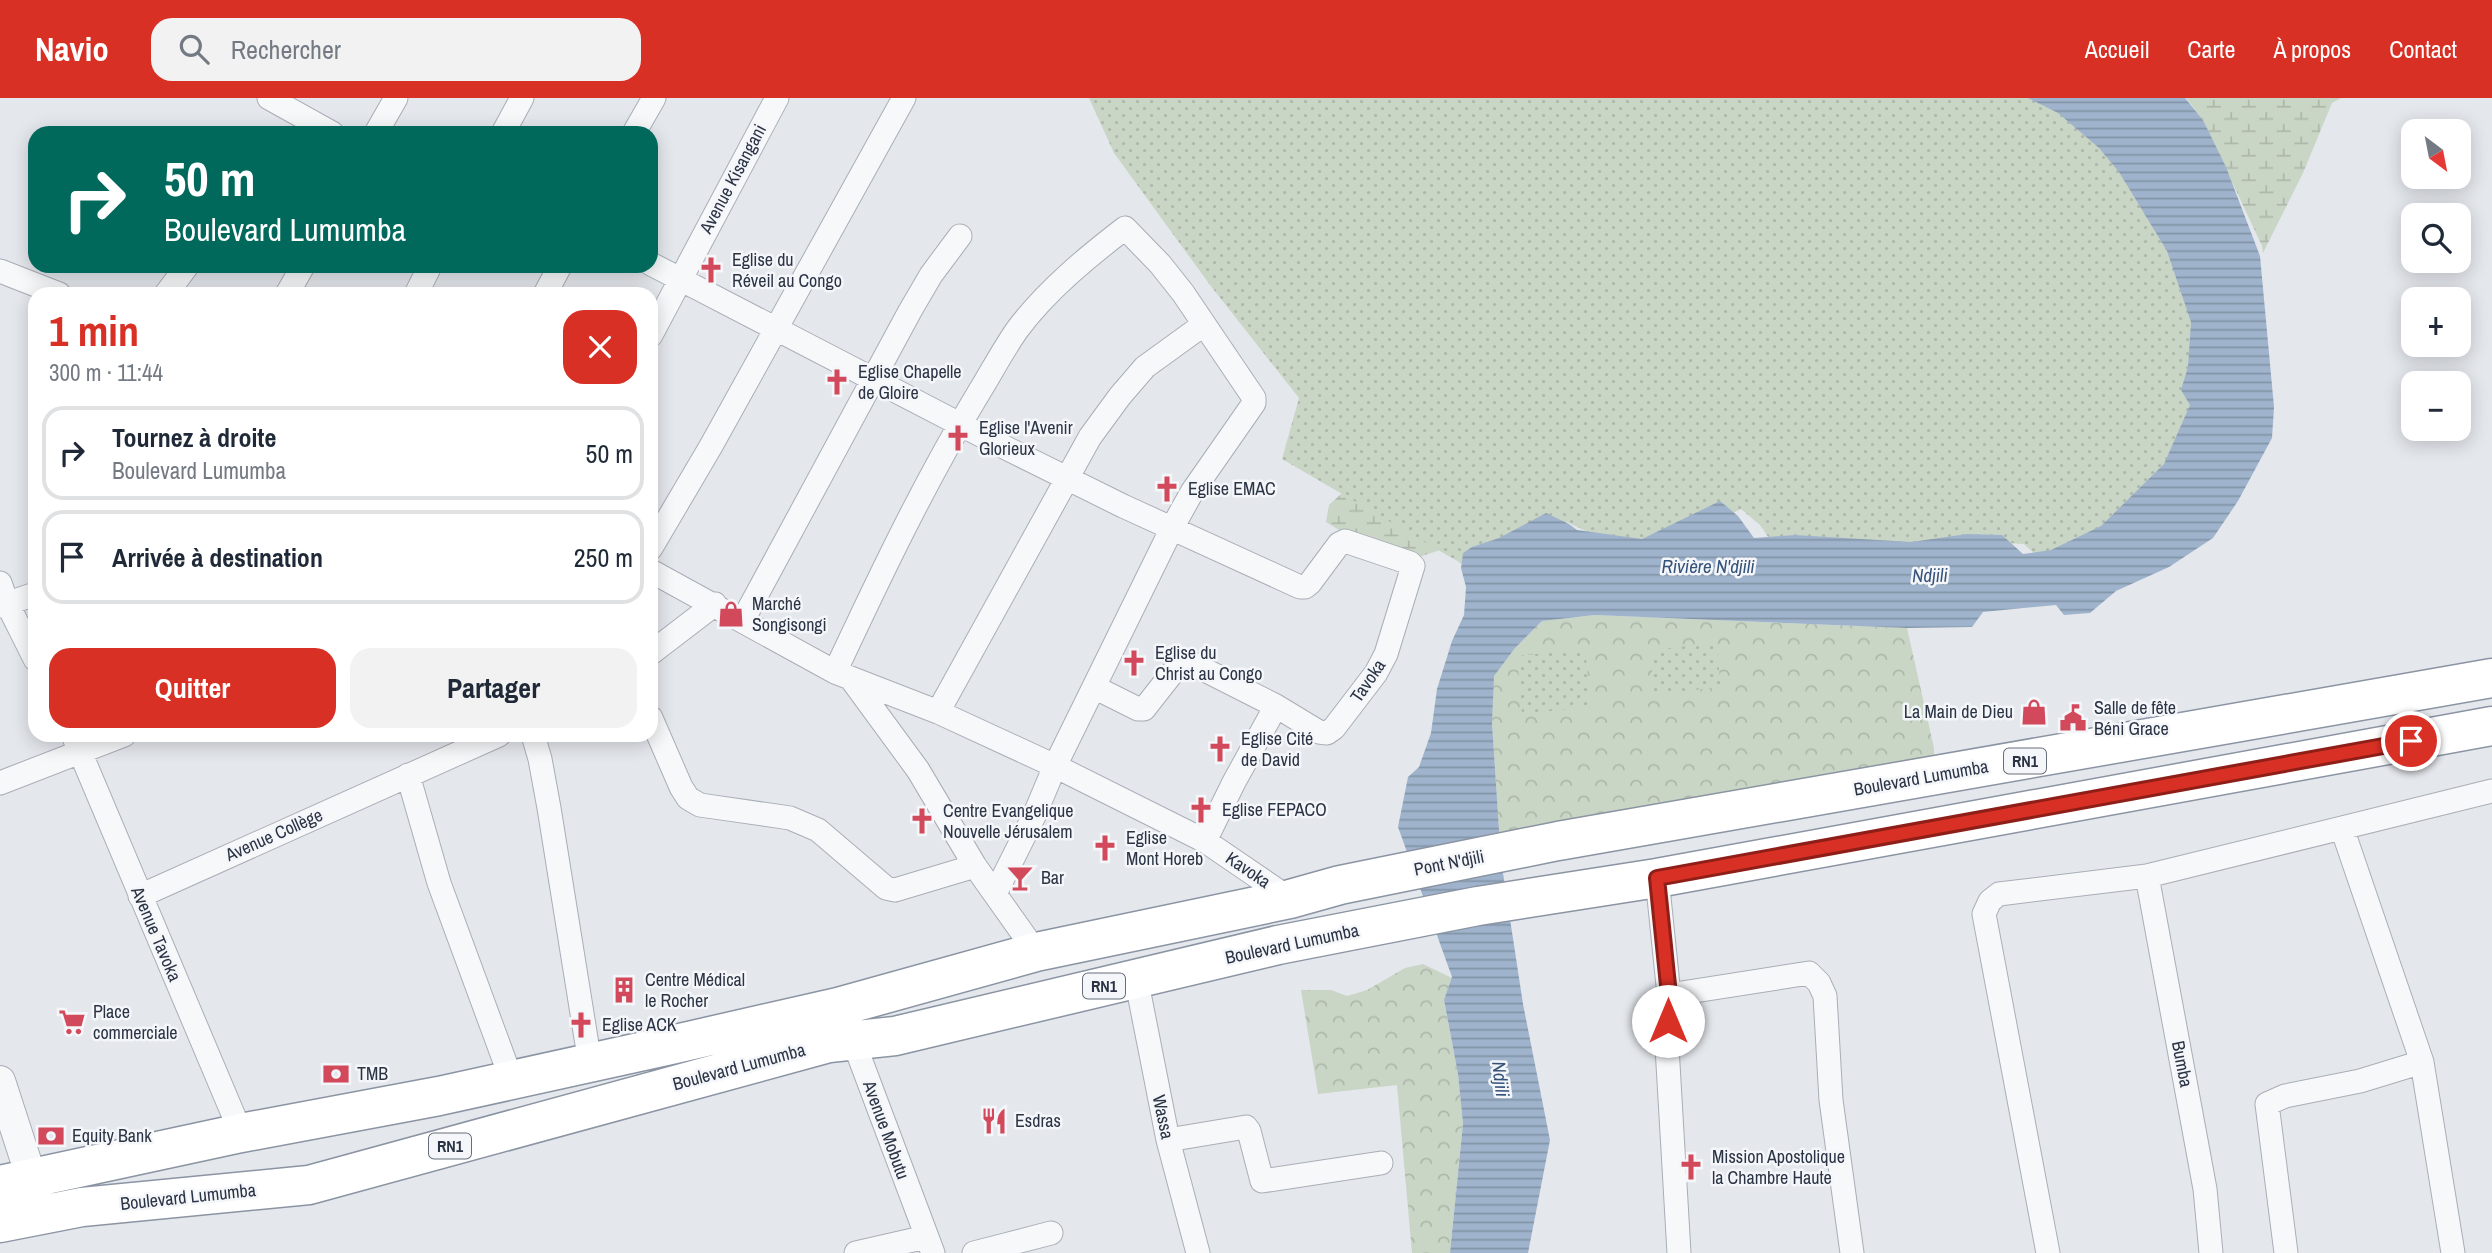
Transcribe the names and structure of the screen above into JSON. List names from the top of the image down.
{
  "streets": {
    "highway": ["RN1", "Boulevard Lumumba", "Pont N'djili"],
    "street": [
      "Avenue Kisangani",
      "Tavoka",
      "Avenue Collège",
      "Kavoka",
      "Avenue Tavoka",
      "Bumba",
      "Wassa",
      "Avenue Mobutu"
    ]
  },
  "crossings": [
    ["RN1", "Boulevard Lumumba"],
    ["Boulevard Lumumba", "Pont N'djili"],
    ["Boulevard Lumumba", "Kavoka"],
    ["Boulevard Lumumba", "Avenue Tavoka"],
    ["Boulevard Lumumba", "Wassa"],
    ["Boulevard Lumumba", "Avenue Mobutu"],
    ["Avenue Collège", "Avenue Tavoka"]
  ],
  "water": ["Rivière N'djili", "Ndjili"],
  "places": {
    "church": [
      "Eglise du Réveil au Congo",
      "Eglise Chapelle de Gloire",
      "Eglise l'Avenir Glorieux",
      "Eglise EMAC",
      "Eglise du Christ au Congo",
      "Eglise Cité de David",
      "Eglise FEPACO",
      "Centre Evangelique Nouvelle Jérusalem",
      "Eglise Mont Horeb",
      "Eglise ACK",
      "Mission Apostolique la Chambre Haute"
    ],
    "shop": ["Marché Songisongi", "La Main de Dieu"],
    "public building": ["Salle de fête Béni Grace"],
    "bar": ["Bar"],
    "building": ["Centre Médical le Rocher"],
    "supermarket": ["Place commerciale"],
    "bank": ["TMB", "Equity Bank"],
    "restaurant": ["Esdras"]
  },
  "north": "bottom right",
  "page": {
    "header": "Navio",
    "search": "Rechercher",
    "nav": [
      "Accueil",
      "Carte",
      "À propos",
      "Contact"
    ],
    "map_buttons": ["+", "−"],
    "turn": ["50 m", "Boulevard Lumumba"],
    "heading": ["1 min", "300 m · 11:44"],
    "list": [
      {
        "name": "Tournez à droite",
        "note": "Boulevard Lumumba",
        "value": "50 m"
      },
      {
        "name": "Arrivée à destination",
        "value": "250 m"
      }
    ],
    "buttons": ["Quitter", "Partager"]
  }
}
